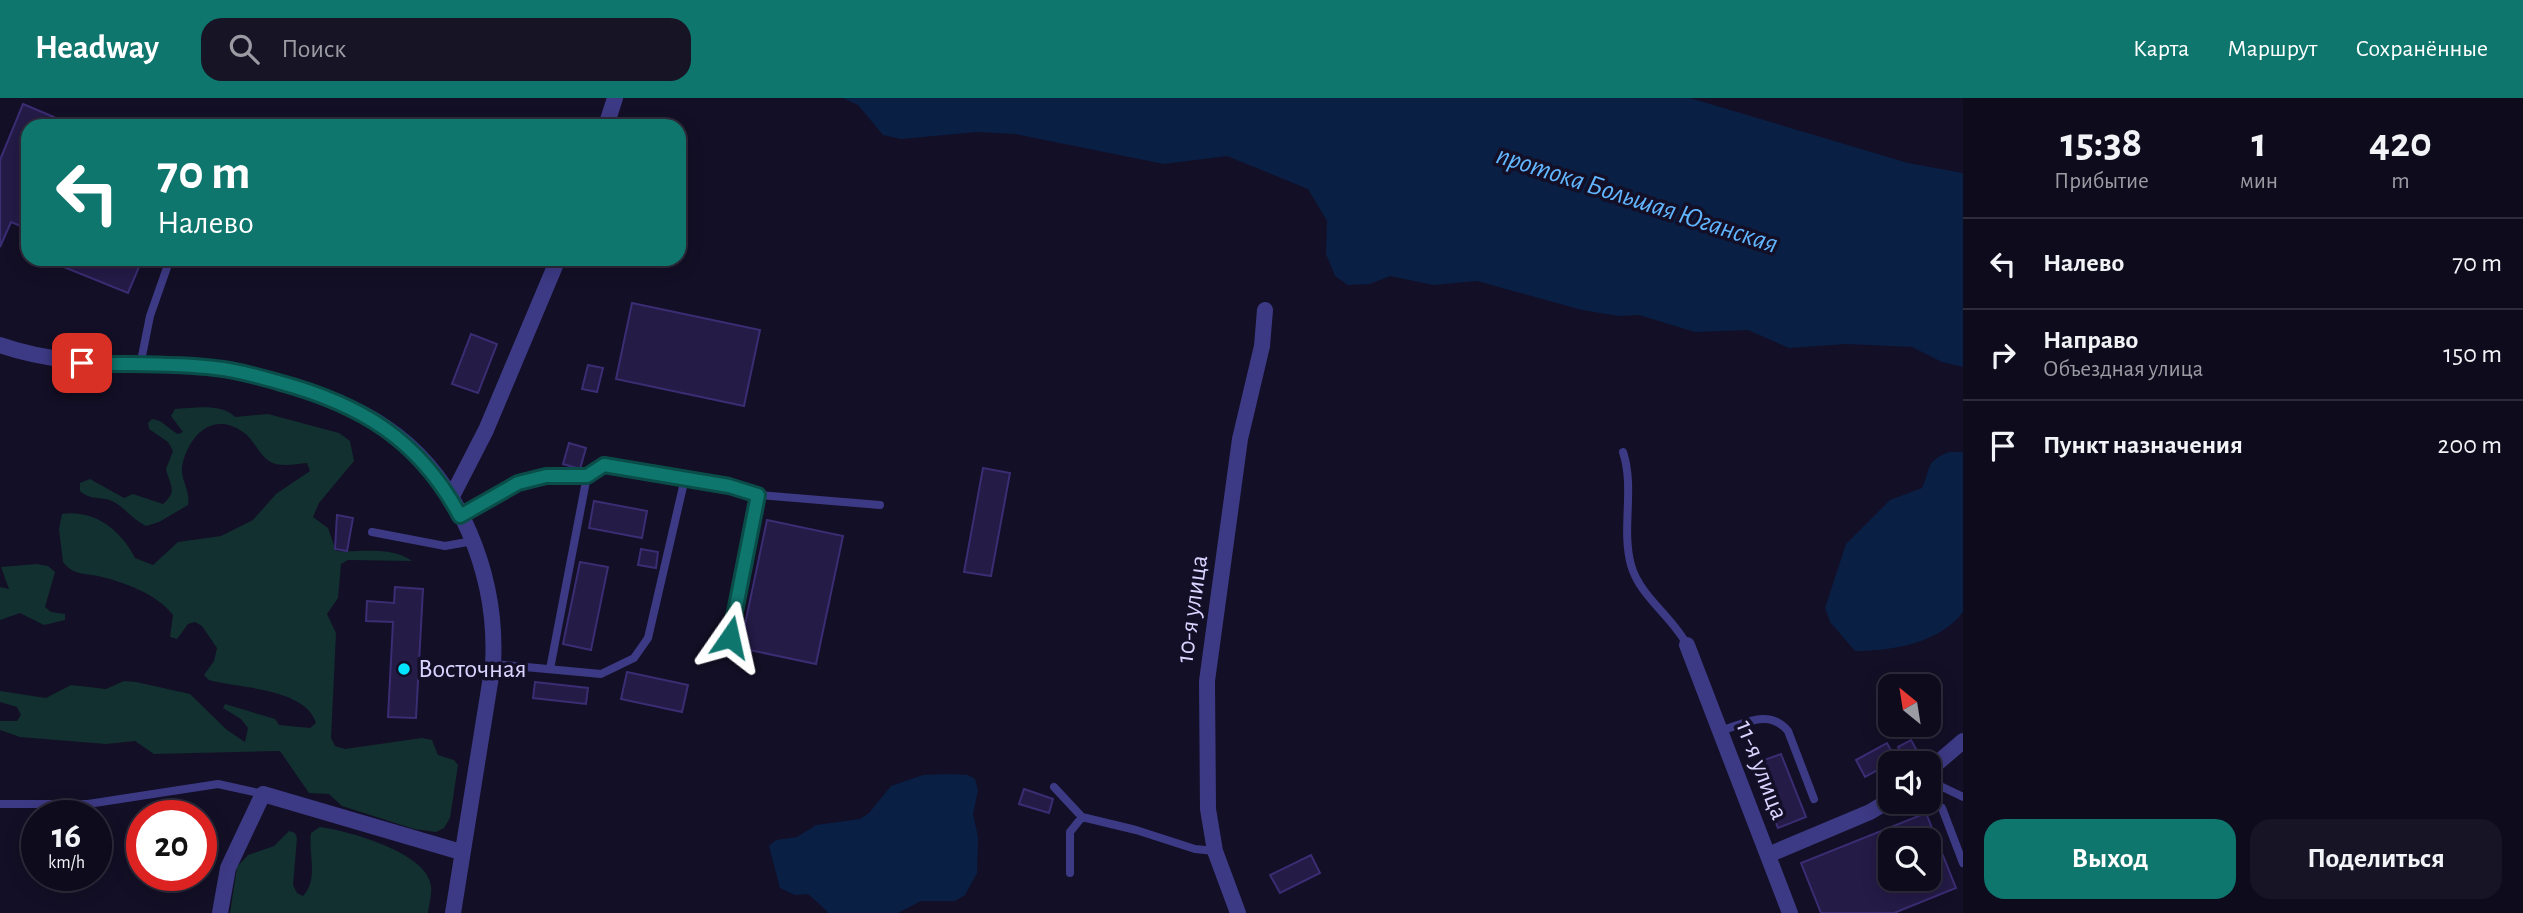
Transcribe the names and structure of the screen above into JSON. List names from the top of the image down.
{
  "streets": {
    "street": ["10-я улица", "11-я улица"]
  },
  "water": ["протока Большая Юганская"],
  "places": ["Восточная"],
  "north": "top left",
  "page": {
    "header": "Headway",
    "search": "Поиск",
    "nav": ["Карта", "Маршрут", "Сохранённые"],
    "eta": [
      "15:38",
      "Прибытие",
      "1",
      "мин",
      "420",
      "m"
    ],
    "turn": ["70 m", "Налево"],
    "list": [
      {
        "name": "Налево",
        "value": "70 m"
      },
      {
        "name": "Направо",
        "note": "Объездная улица",
        "value": "150 m"
      },
      {
        "name": "Пункт назначения",
        "value": "200 m"
      }
    ],
    "speed": "16 km/h",
    "limit": "20",
    "buttons": ["Выход", "Поделиться"]
  }
}
